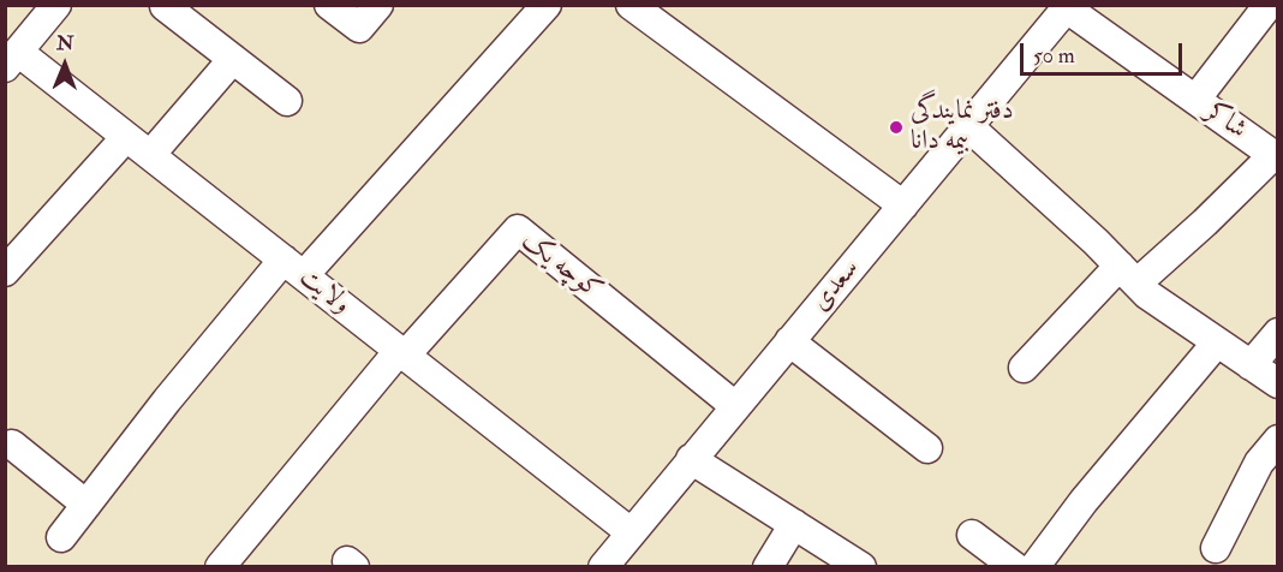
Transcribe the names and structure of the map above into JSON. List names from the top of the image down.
{
  "streets": {
    "street": [
      "شاکر",
      "کوچه یک",
      "سعدی",
      "ولایت"
    ]
  },
  "crossings": [
    ["شاکر", "سعدی"],
    ["کوچه یک", "سعدی"],
    ["کوچه یک", "ولایت"],
    ["سعدی", "ولایت"]
  ],
  "places": ["دفتر نمایندگی بیمه دانا"],
  "scale_bar": "50 m",
  "north": "top"
}
